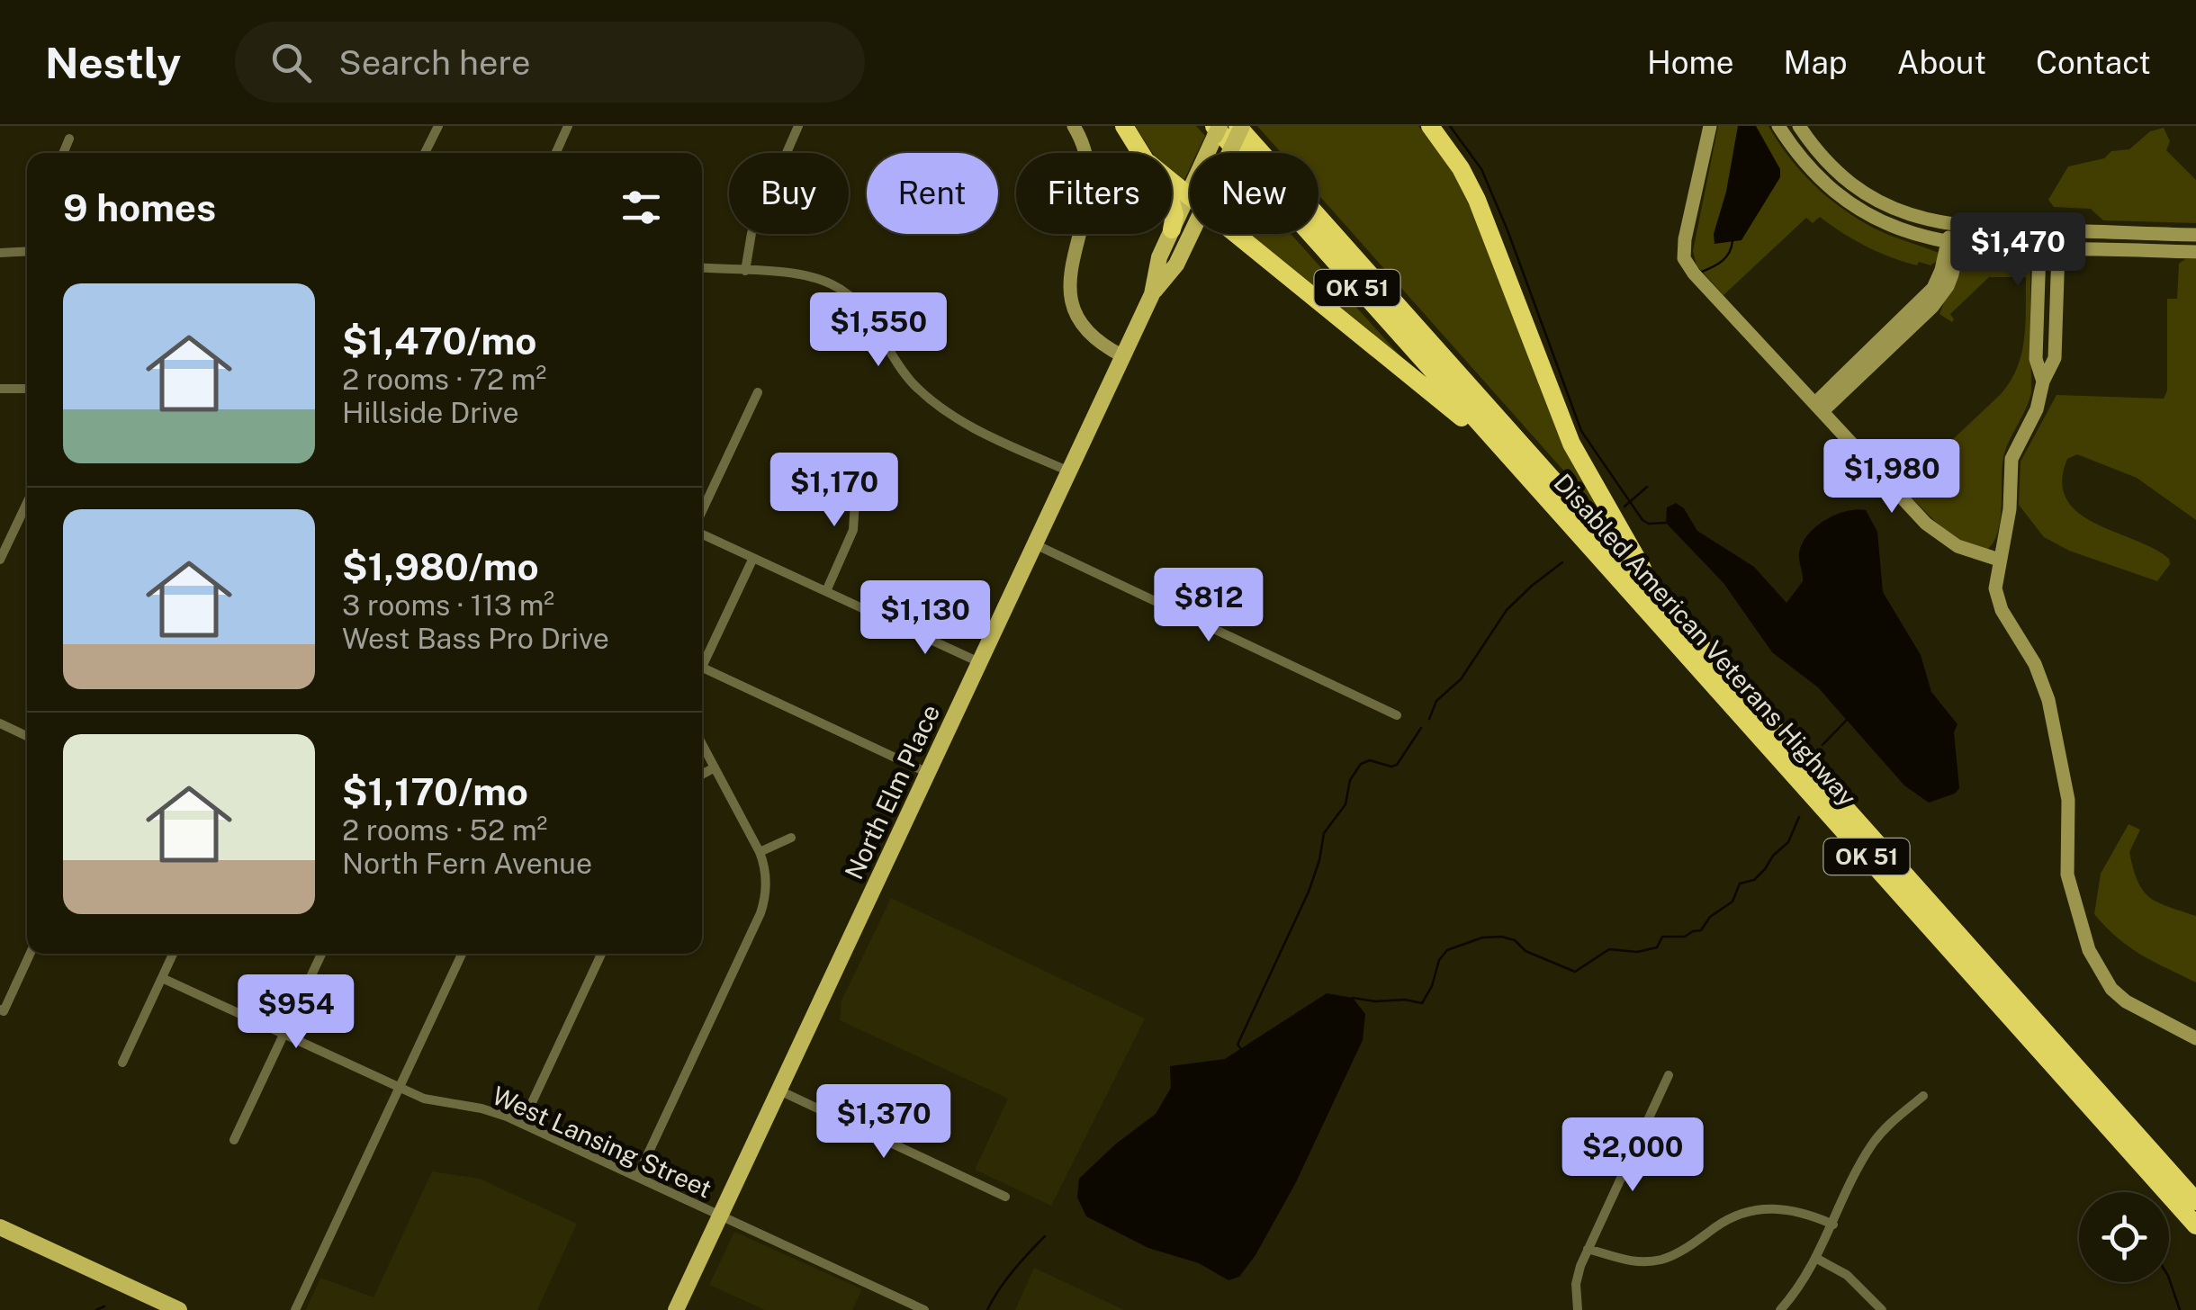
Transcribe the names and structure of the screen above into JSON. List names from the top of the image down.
{
  "streets": {
    "highway": ["OK 51", "Disabled American Veterans Highway"],
    "main road": ["North Elm Place"],
    "street": ["West Lansing Street"]
  },
  "crossings": [
    ["Disabled American Veterans Highway", "North Elm Place"],
    ["North Elm Place", "West Lansing Street"]
  ],
  "page": {
    "header": "Nestly",
    "search": "Search here",
    "nav": [
      "Home",
      "Map",
      "About",
      "Contact"
    ],
    "chip": [
      "Buy",
      "Rent",
      "Filters",
      "New"
    ],
    "heading": "9 homes",
    "price": [
      "$1,470",
      "$1,550",
      "$1,980",
      "$1,170",
      "$812",
      "$1,130",
      "$954",
      "$1,370",
      "$2,000"
    ],
    "list": [
      {
        "name": "$1,470/mo",
        "note": "2 rooms · 72 m² · Hillside Drive"
      },
      {
        "name": "$1,980/mo",
        "note": "3 rooms · 113 m² · West Bass Pro Drive"
      },
      {
        "name": "$1,170/mo",
        "note": "2 rooms · 52 m² · North Fern Avenue"
      }
    ]
  }
}
